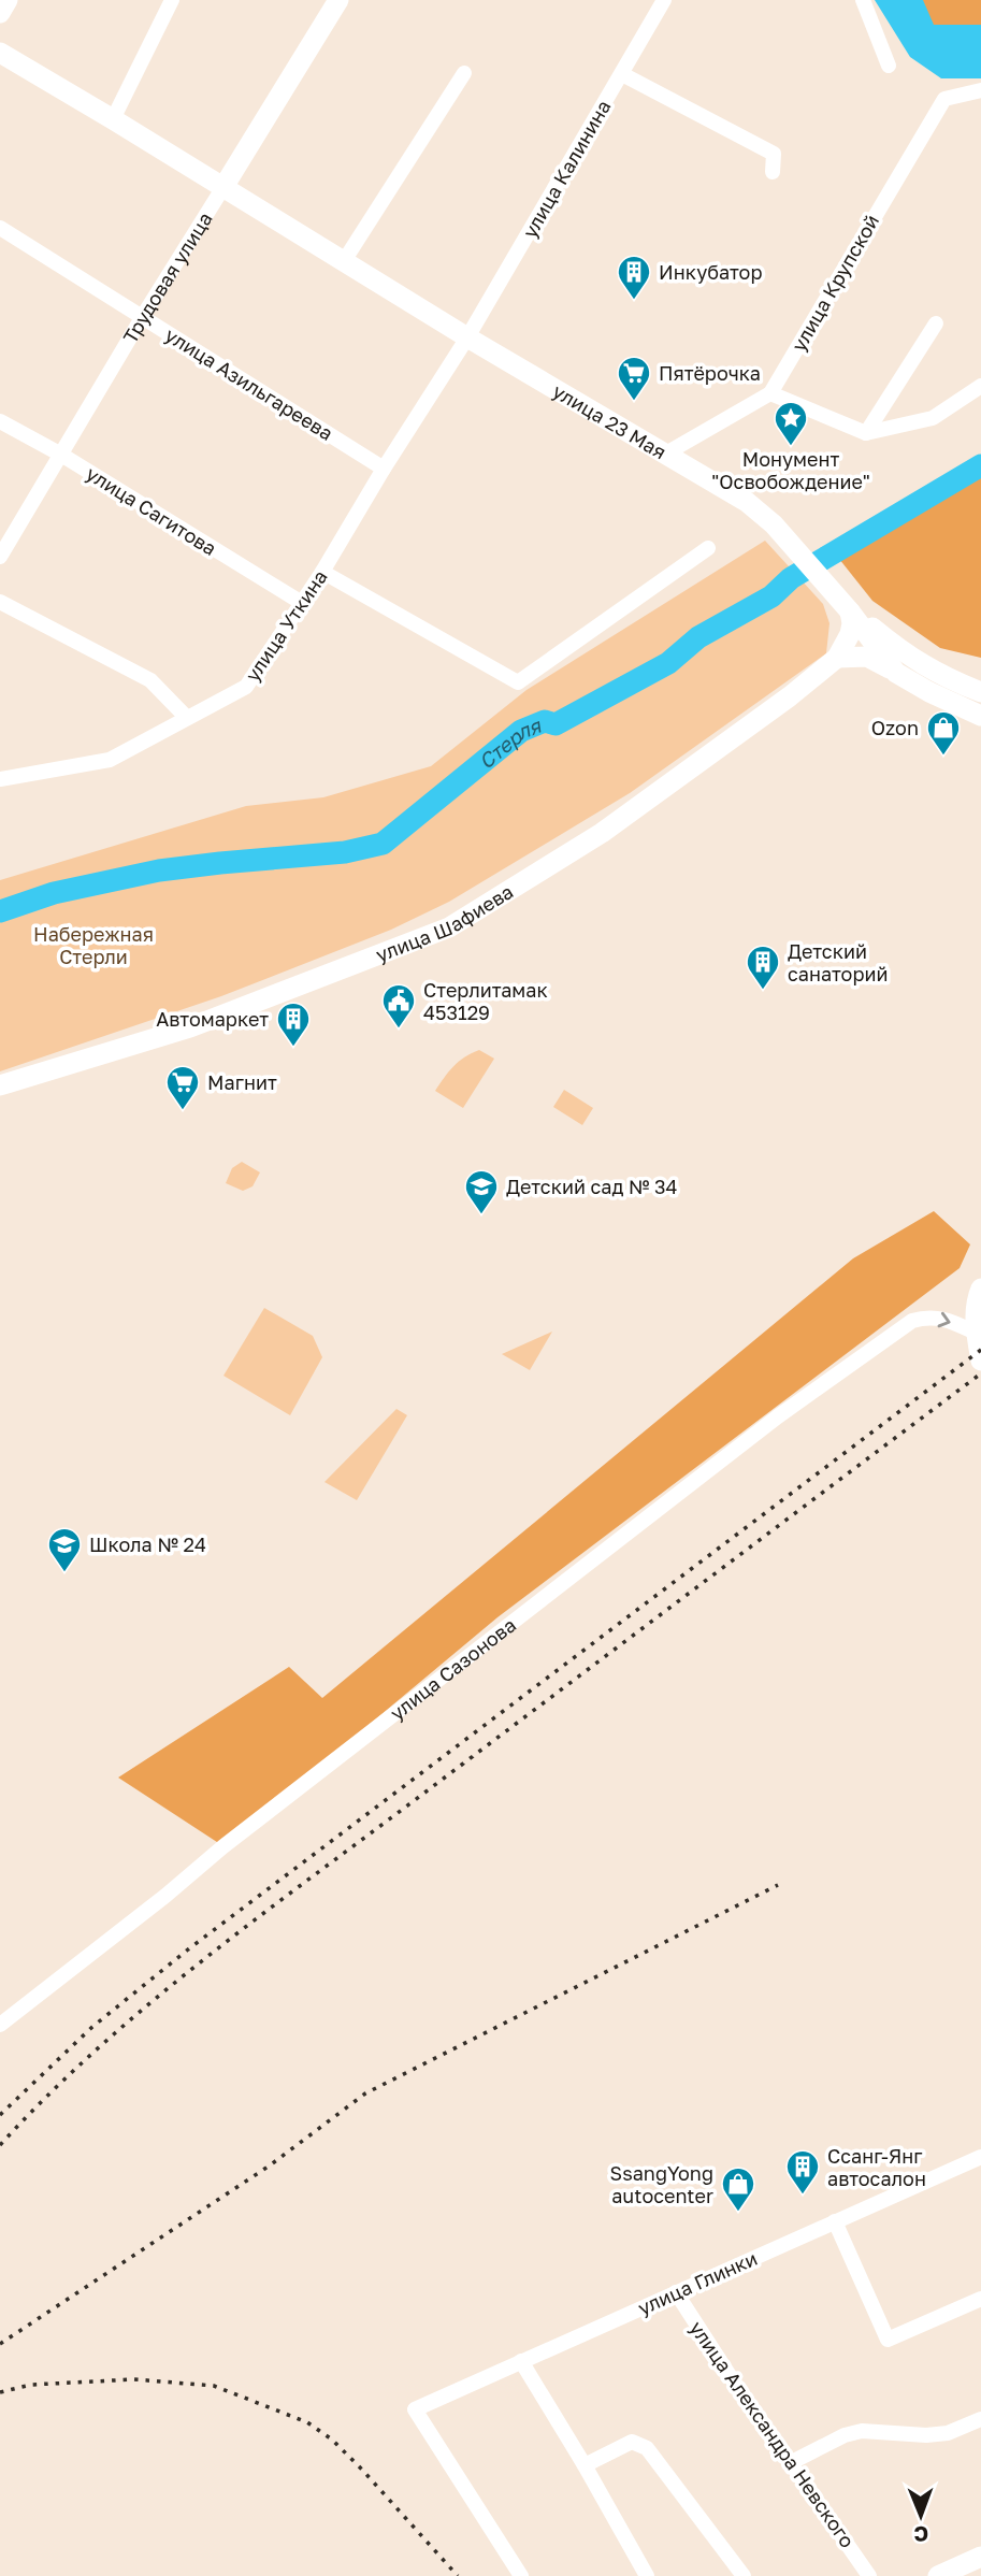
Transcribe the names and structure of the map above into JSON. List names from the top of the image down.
{
  "streets": {
    "main road": ["Трудовая улица", "улица 23 Мая", "улица Шафиева"],
    "street": [
      "улица Калинина",
      "улица Крупской",
      "улица Азильгареева",
      "улица Сагитова",
      "улица Уткина",
      "улица Сазонова",
      "улица Глинки",
      "улица Александра Невского"
    ]
  },
  "crossings": [
    ["улица Калинина", "улица 23 Мая"],
    ["улица Калинина", "улица Уткина"],
    ["Трудовая улица", "улица Азильгареева"],
    ["Трудовая улица", "улица 23 Мая"],
    ["Трудовая улица", "улица Сагитова"],
    ["улица Крупской", "улица 23 Мая"],
    ["улица Азильгареева", "улица Уткина"],
    ["улица 23 Мая", "улица Уткина"],
    ["улица Сагитова", "улица Уткина"],
    ["улица Глинки", "улица Александра Невского"]
  ],
  "one_way": ["улица Сазонова"],
  "water": ["Стерля"],
  "parks": ["Набережная Стерли"],
  "places": {
    "building": [
      "Инкубатор",
      "Детский санаторий",
      "Автомаркет",
      "Ссанг-Янг автосалон"
    ],
    "supermarket": ["Пятёрочка", "Магнит"],
    "place": ["Монумент \"Освобождение\""],
    "shop": ["Ozon", "SsangYong autocenter"],
    "public building": ["Стерлитамак 453129"],
    "school or university": ["Детский сад № 34", "Школа № 24"]
  },
  "north": "bottom"
}
